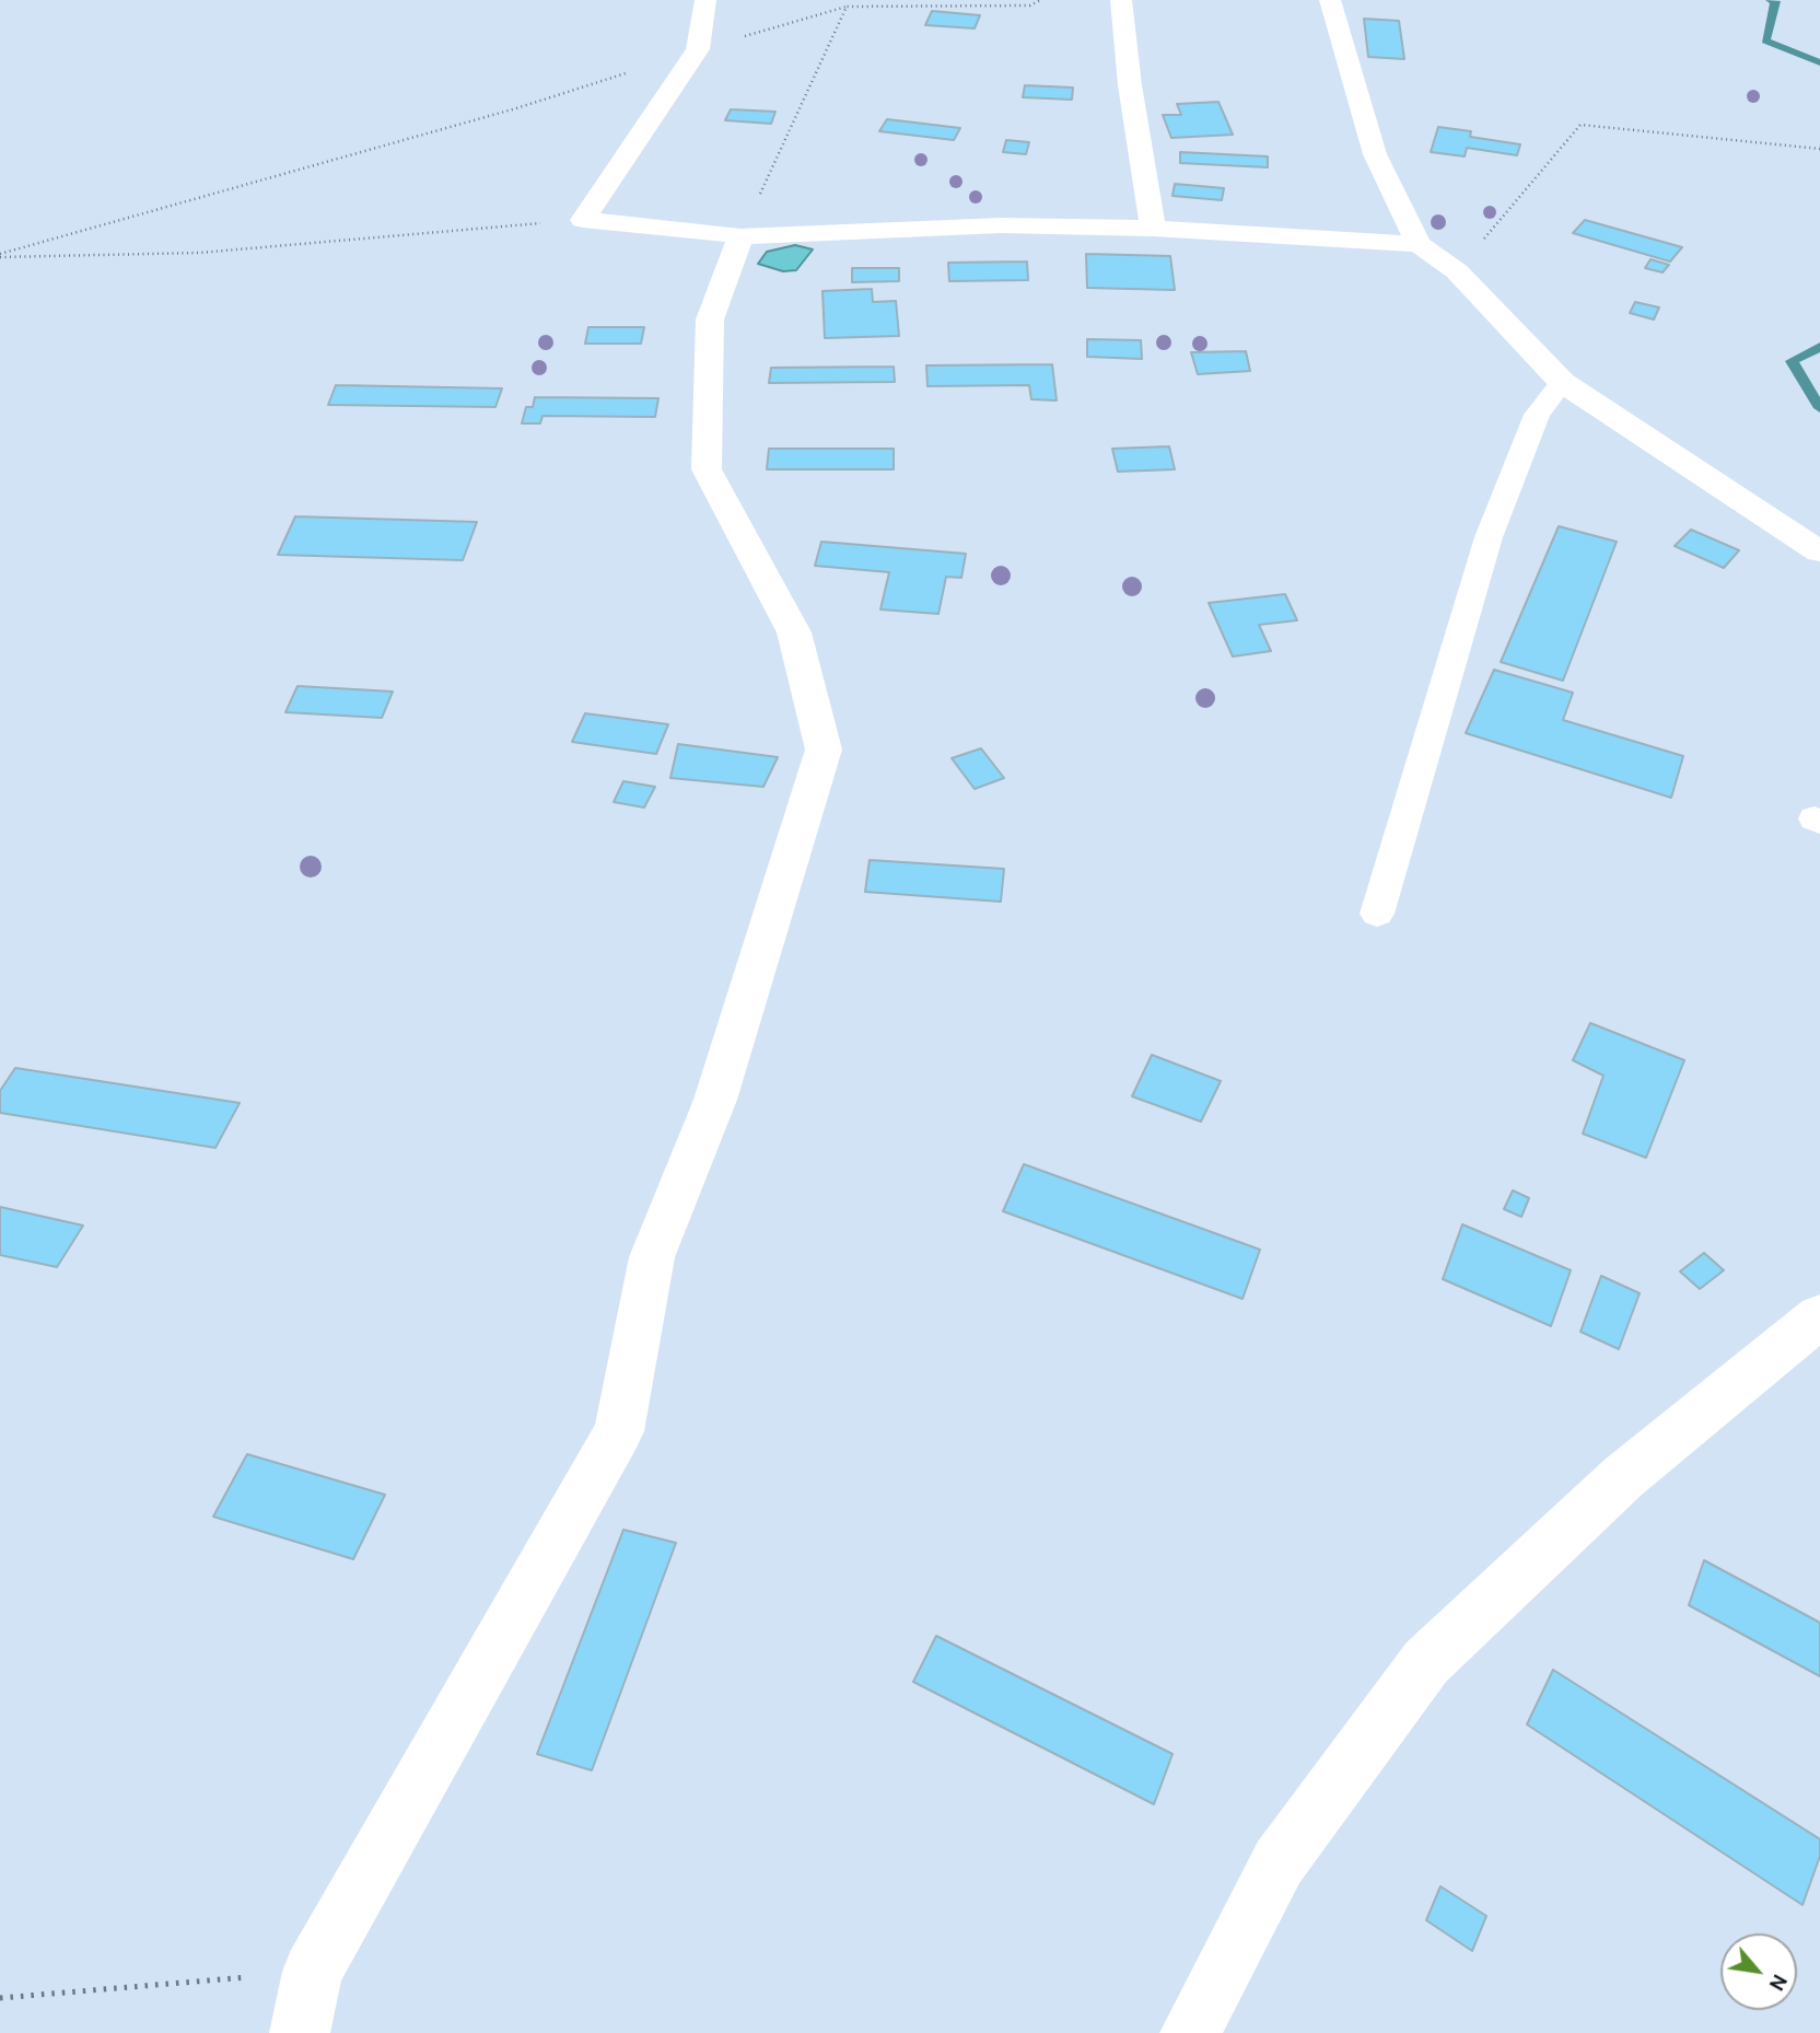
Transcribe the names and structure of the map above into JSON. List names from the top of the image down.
{
  "north": "bottom right"
}
